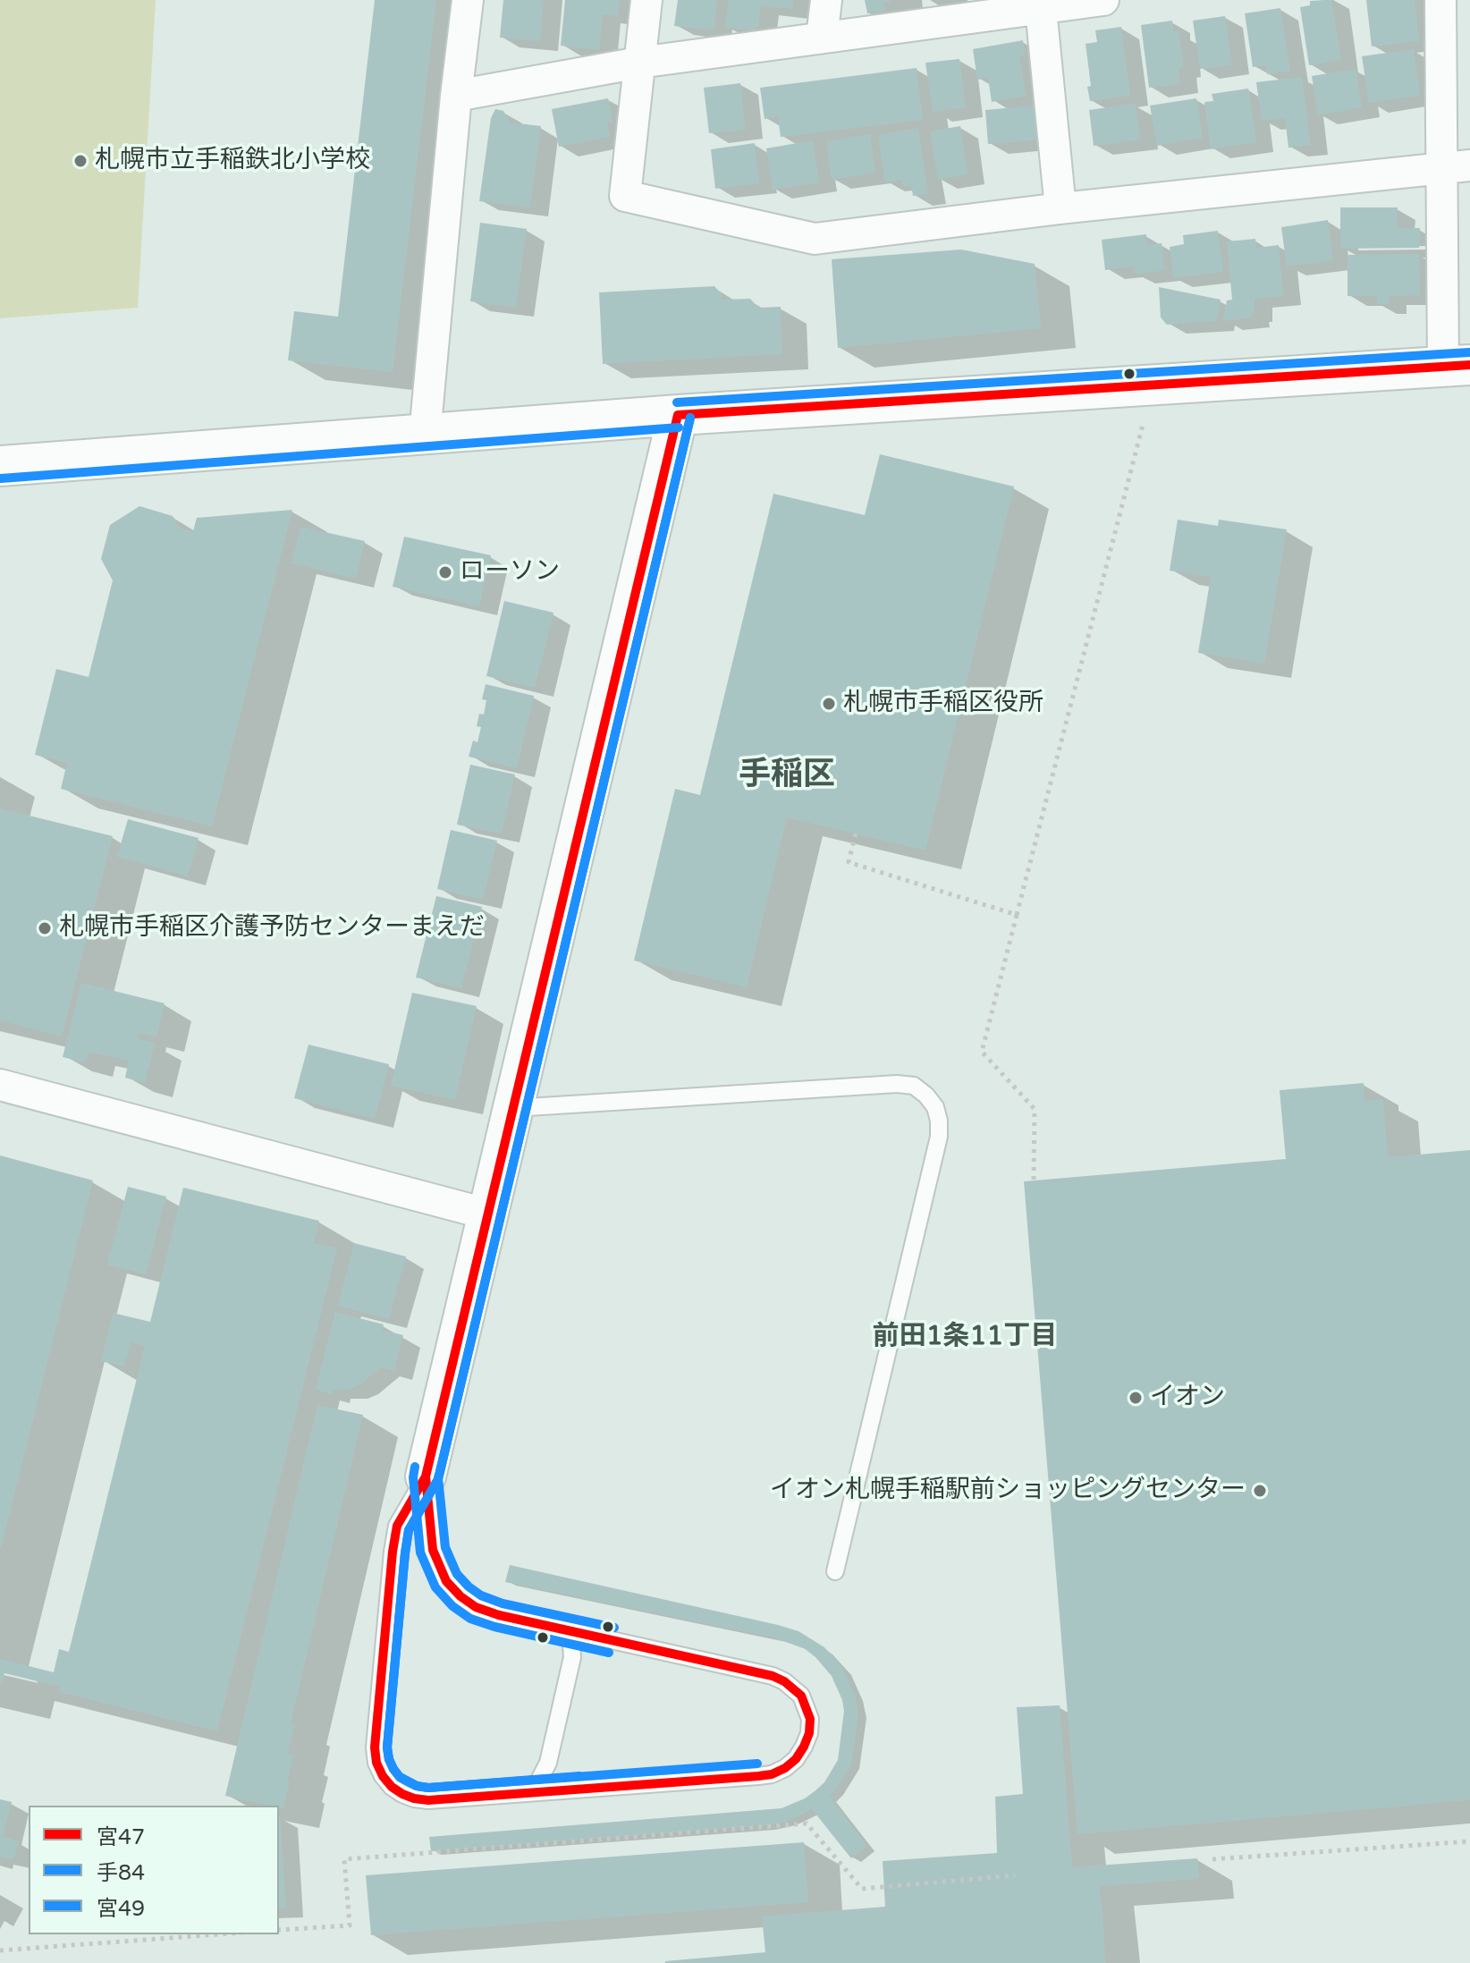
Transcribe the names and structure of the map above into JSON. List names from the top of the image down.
{
  "districts": ["手稲区", "前田1条11丁目"],
  "places": [
    "札幌市立手稲鉄北小学校",
    "ローソン",
    "札幌市手稲区役所",
    "札幌市手稲区介護予防センターまえだ",
    "イオン",
    "イオン札幌手稲駅前ショッピングセンター"
  ],
  "lines": ["transit line 宮49", "transit line 宮47", "transit line 手84"],
  "legend": ["宮47", "手84", "宮49"]
}
